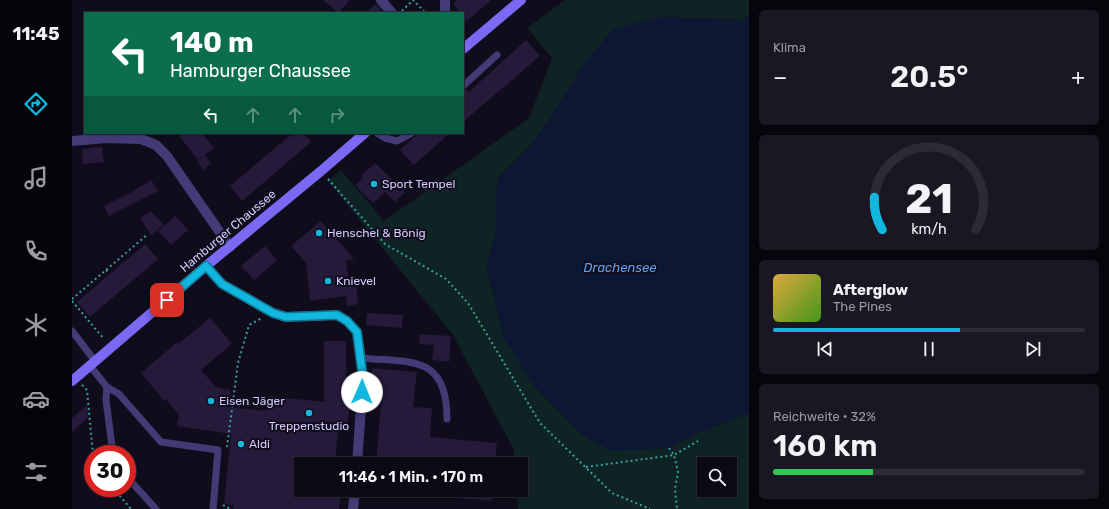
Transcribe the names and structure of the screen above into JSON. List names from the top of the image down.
{
  "streets": {
    "main road": ["Hamburger Chaussee"]
  },
  "water": ["Drachensee"],
  "places": [
    "Sport Tempel",
    "Henschel & Bönig",
    "Knievel",
    "Eisen Jäger",
    "Treppenstudio",
    "Aldi"
  ],
  "page": {
    "tabs": "11:45",
    "tile": [
      "Klima",
      ["Reichweite · 32%", "160 km"]
    ],
    "turn": ["140 m", "Hamburger Chaussee"],
    "heat": ["−", "20.5°", "+"],
    "song": ["Afterglow", "The Pines"],
    "limit": "30",
    "trip": "11:46 · 1 Min. · 170 m",
    "gauge": ["21", "km/h"]
  }
}
